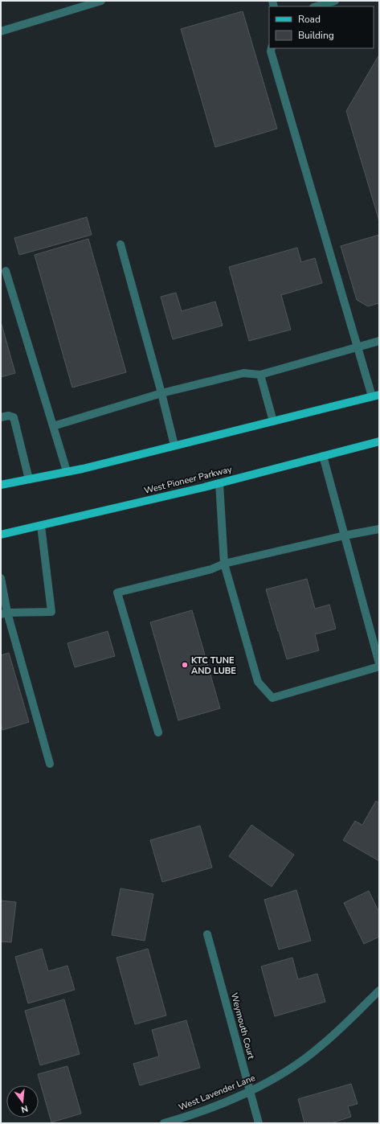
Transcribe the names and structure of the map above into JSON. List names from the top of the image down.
{
  "streets": {
    "main road": ["West Pioneer Parkway"],
    "street": ["Weymouth Court", "West Lavender Lane"]
  },
  "crossings": [
    ["Weymouth Court", "West Lavender Lane"]
  ],
  "places": ["KTC TUNE AND LUBE"],
  "legend": ["Road", "Building"],
  "north": "bottom"
}
